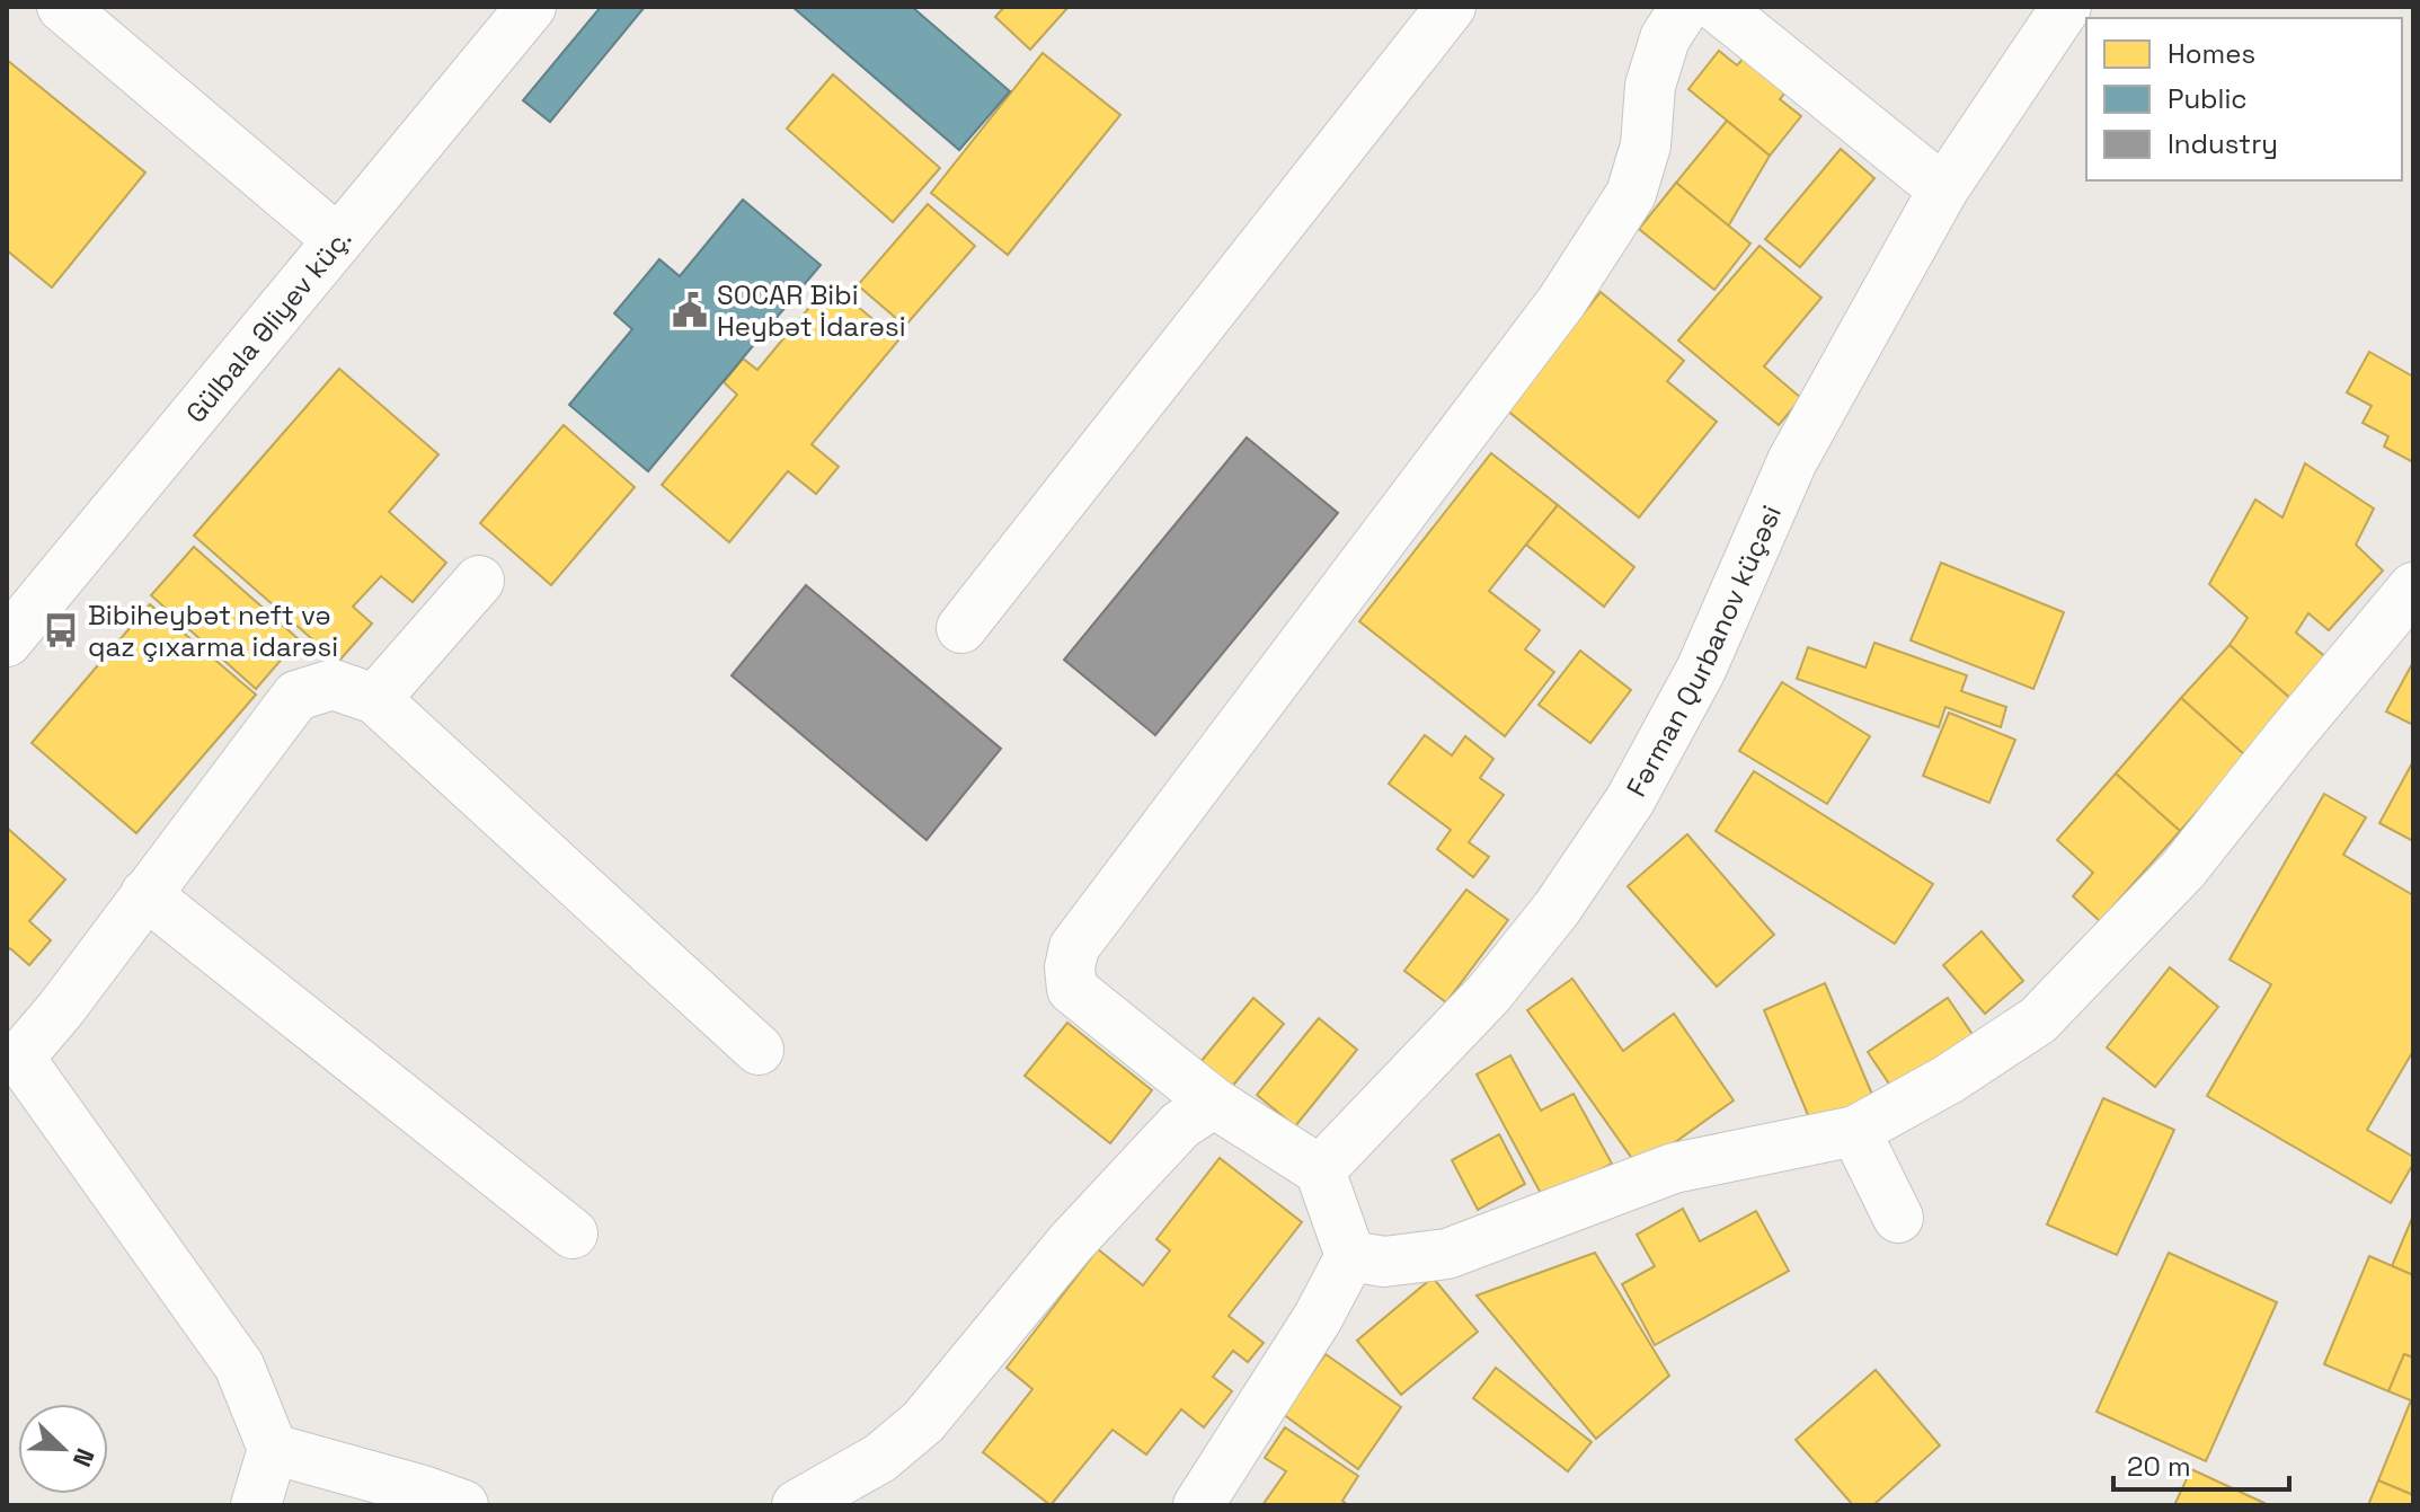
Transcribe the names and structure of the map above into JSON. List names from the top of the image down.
{
  "streets": {
    "street": ["Gülbala Əliyev küç.", "Fərman Qurbanov küçəsi"]
  },
  "places": {
    "public building": ["SOCAR Bibi Heybət İdarəsi"],
    "bus stop": ["Bibiheybət neft və qaz çıxarma idarəsi"]
  },
  "legend": ["Homes", "Public", "Industry"],
  "scale_bar": "20 m",
  "north": "bottom right"
}
